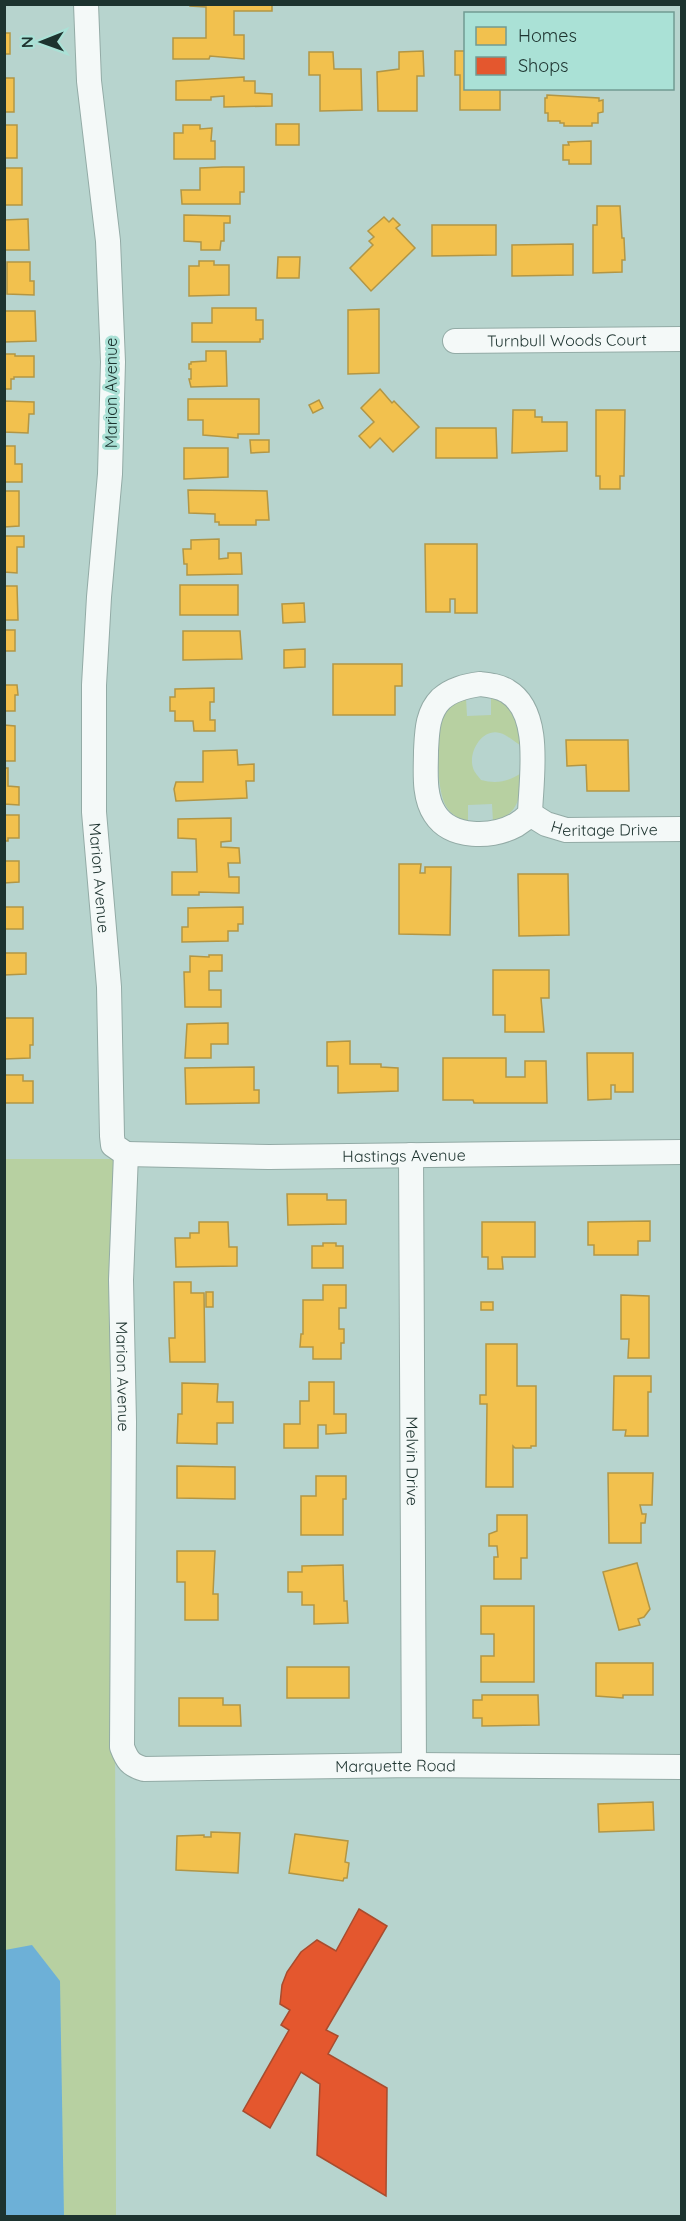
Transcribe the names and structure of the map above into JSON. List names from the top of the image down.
{
  "streets": {
    "street": [
      "Turnbull Woods Court",
      "Marion Avenue",
      "Heritage Drive",
      "Hastings Avenue",
      "Melvin Drive",
      "Marquette Road"
    ]
  },
  "crossings": [
    ["Marion Avenue", "Hastings Avenue"],
    ["Marion Avenue", "Marquette Road"],
    ["Hastings Avenue", "Melvin Drive"],
    ["Melvin Drive", "Marquette Road"]
  ],
  "legend": ["Homes", "Shops"],
  "north": "left"
}
